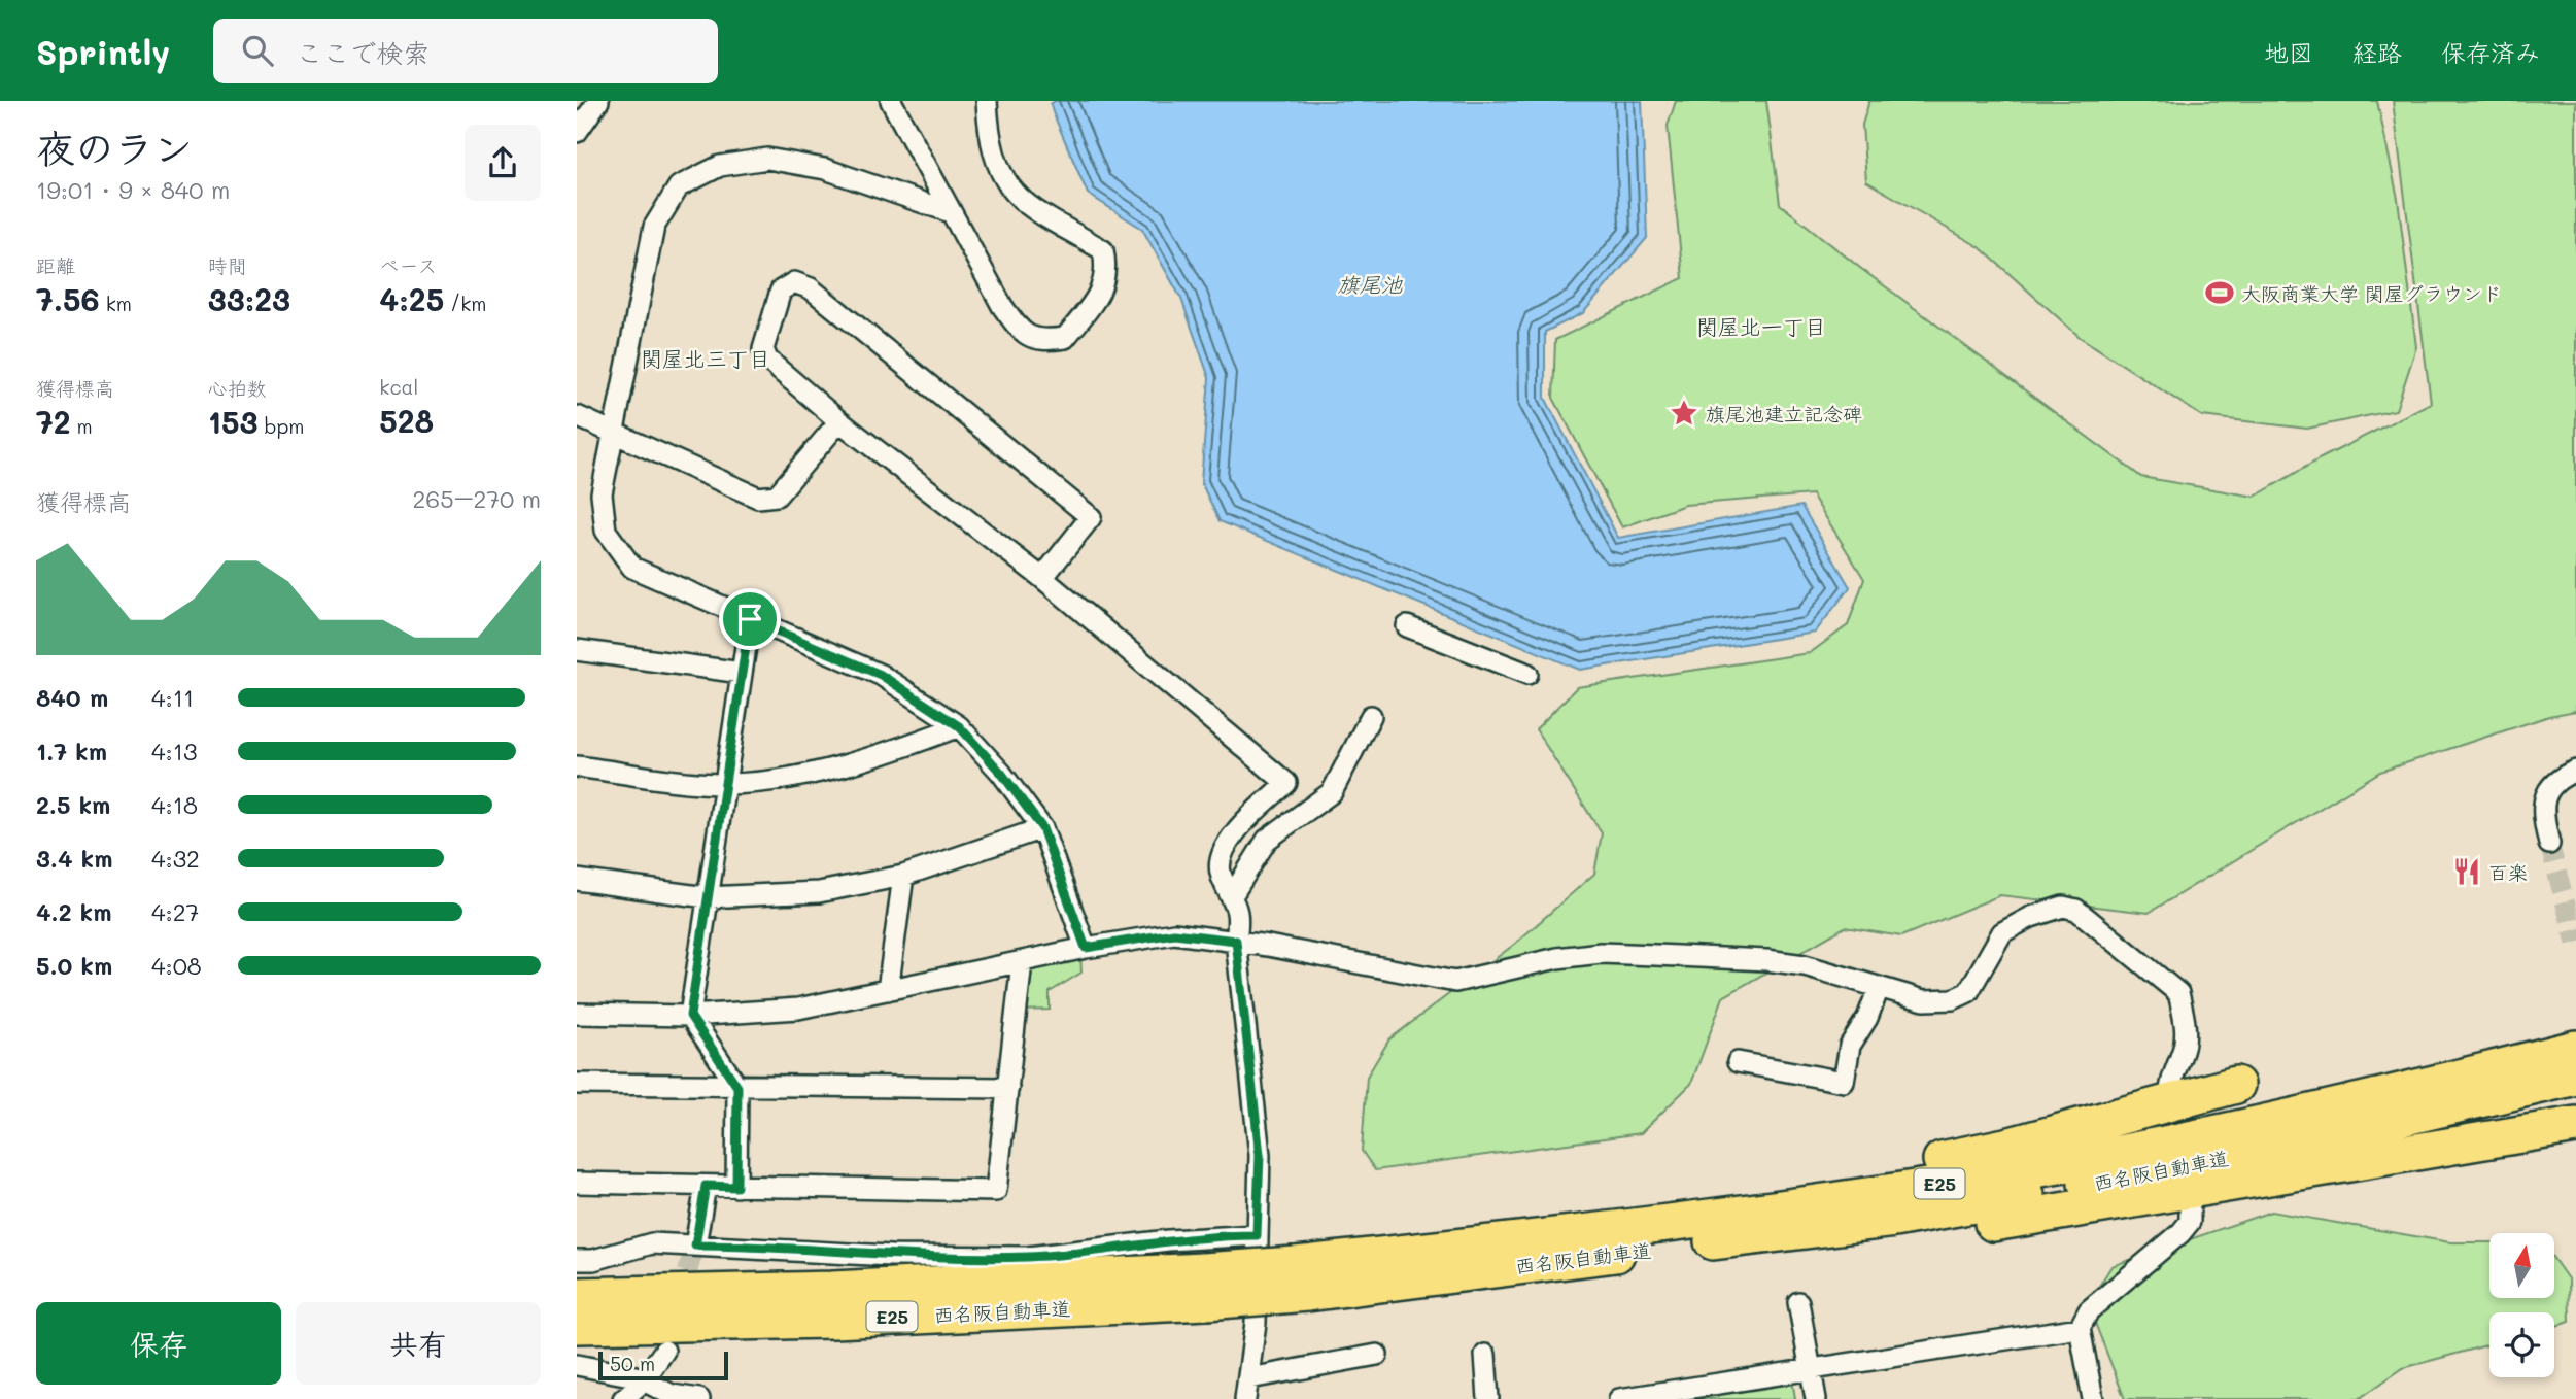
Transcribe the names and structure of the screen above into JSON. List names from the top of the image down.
{
  "streets": {
    "highway": ["西名阪自動車道", "E25"]
  },
  "districts": ["関屋北一丁目", "関屋北三丁目"],
  "water": ["旗尾池"],
  "places": {
    "sports": ["大阪商業大学 関屋グラウンド"],
    "place": ["旗尾池建立記念碑"],
    "restaurant": ["百楽"]
  },
  "scale_bar": "50 m",
  "north": "top",
  "page": {
    "header": "Sprintly",
    "search": "ここで検索",
    "nav": ["地図", "経路", "保存済み"],
    "heading": ["夜のラン", "19:01 · 9 × 840 m"],
    "stats": [
      ["距離", "7.56 km"],
      ["時間", "33:23"],
      ["ペース", "4:25 /km"],
      ["獲得標高", "72 m"],
      ["心拍数", "153 bpm"],
      ["kcal", "528"]
    ],
    "chart": ["獲得標高", "265–270 m"],
    "list": [
      {
        "name": "840 m",
        "note": "4:11"
      },
      {
        "name": "1.7 km",
        "note": "4:13"
      },
      {
        "name": "2.5 km",
        "note": "4:18"
      },
      {
        "name": "3.4 km",
        "note": "4:32"
      },
      {
        "name": "4.2 km",
        "note": "4:27"
      },
      {
        "name": "5.0 km",
        "note": "4:08"
      }
    ],
    "buttons": ["保存", "共有"],
    "scale": "50 m"
  }
}
